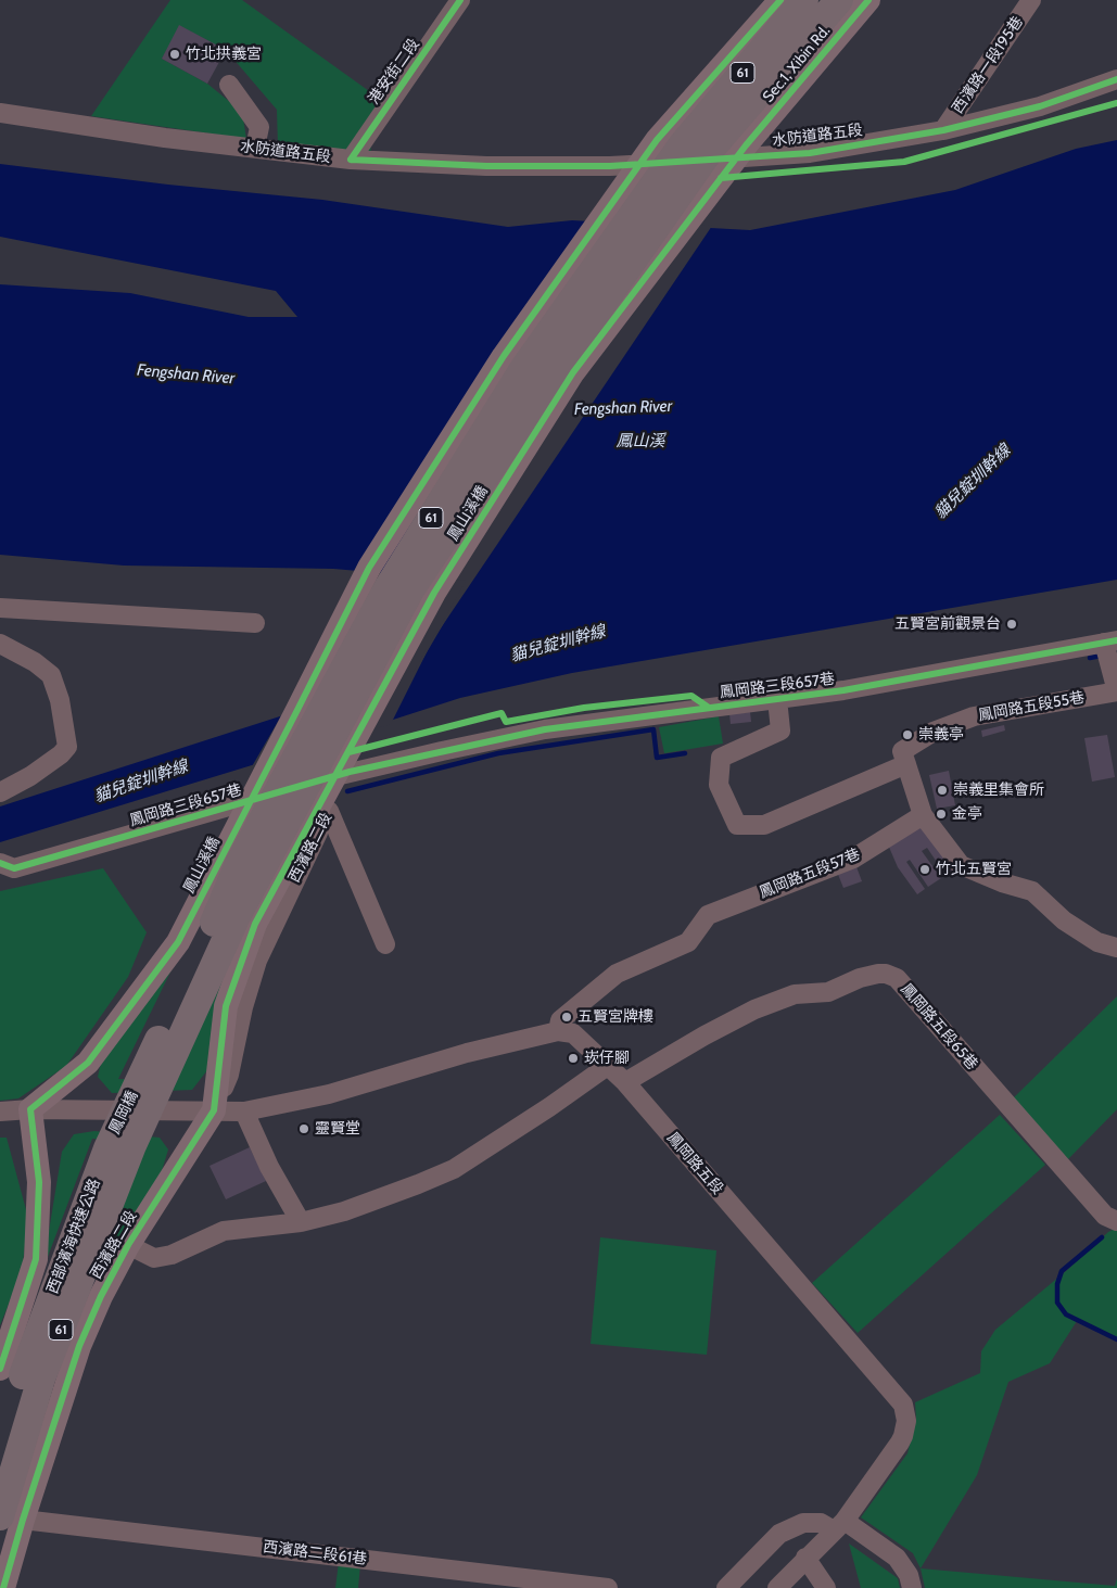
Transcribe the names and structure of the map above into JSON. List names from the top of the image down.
{
  "streets": {
    "highway": [
      "61",
      "鳳山溪橋",
      "鳳岡橋",
      "西部濱海快速公路"
    ],
    "main road": ["Sec.1, Xibin Rd.", "西濱路二段"],
    "street": [
      "西濱路一段195巷",
      "港安街二段",
      "水防道路五段",
      "鳳岡路三段657巷",
      "鳳岡路五段55巷",
      "鳳岡路五段57巷",
      "鳳岡路五段65巷",
      "鳳岡路五段",
      "西濱路二段61巷"
    ]
  },
  "crossings": [
    ["Sec.1, Xibin Rd.", "鳳山溪橋"],
    ["西濱路一段195巷", "水防道路五段"],
    ["港安街二段", "水防道路五段"],
    ["61", "鳳山溪橋"],
    ["鳳山溪橋", "西濱路二段"],
    ["鳳山溪橋", "鳳岡橋"],
    ["鳳岡路三段657巷", "西濱路二段"],
    ["鳳岡路五段55巷", "鳳岡路五段57巷"],
    ["西濱路二段", "鳳岡橋"],
    ["西濱路二段", "西部濱海快速公路"],
    ["西濱路二段", "西濱路二段61巷"],
    ["鳳岡路五段57巷", "鳳岡路五段"],
    ["鳳岡路五段65巷", "鳳岡路五段"],
    ["鳳岡橋", "西部濱海快速公路"],
    ["西部濱海快速公路", "西濱路二段61巷"]
  ],
  "water": ["Fengshan River", "鳳山溪", "貓兒錠圳幹線"],
  "places": [
    "竹北拱義宮",
    "五賢宮前觀景台",
    "崇義亭",
    "崇義里集會所",
    "金亭",
    "竹北五賢宮",
    "五賢宮牌樓",
    "崁仔腳",
    "靈賢堂"
  ]
}
